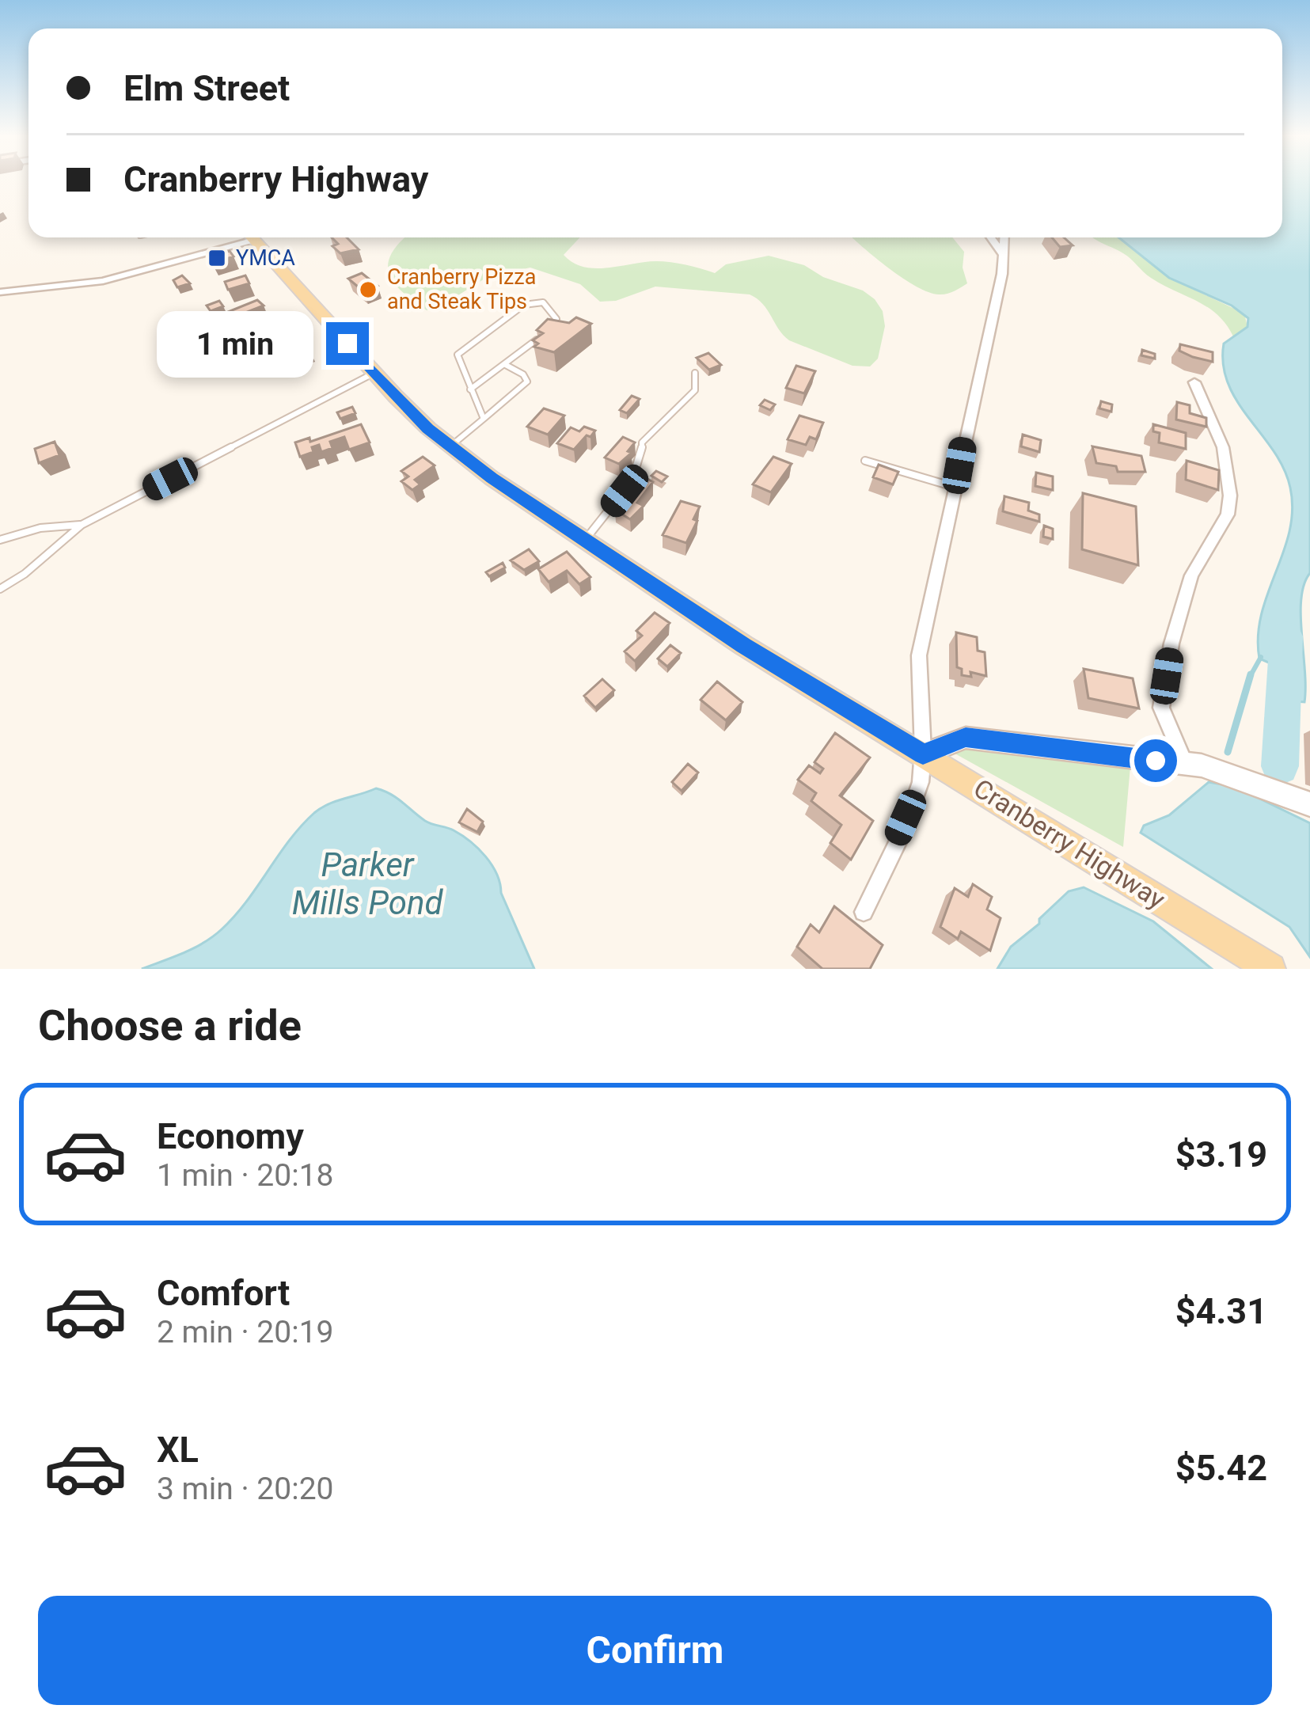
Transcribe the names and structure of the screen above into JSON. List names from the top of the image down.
{
  "streets": {
    "main road": ["Cranberry Highway"]
  },
  "water": ["Parker Mills Pond"],
  "places": {
    "transit": ["YMCA"],
    "other": ["Cranberry Pizza and Steak Tips"]
  },
  "page": {
    "banner": ["Elm Street", "Cranberry Highway"],
    "bubble": "1 min",
    "heading": "Choose a ride",
    "list": [
      {
        "name": "Economy",
        "note": "1 min · 20:18",
        "value": "$3.19"
      },
      {
        "name": "Comfort",
        "note": "2 min · 20:19",
        "value": "$4.31"
      },
      {
        "name": "XL",
        "note": "3 min · 20:20",
        "value": "$5.42"
      }
    ],
    "buttons": "Confirm"
  }
}
